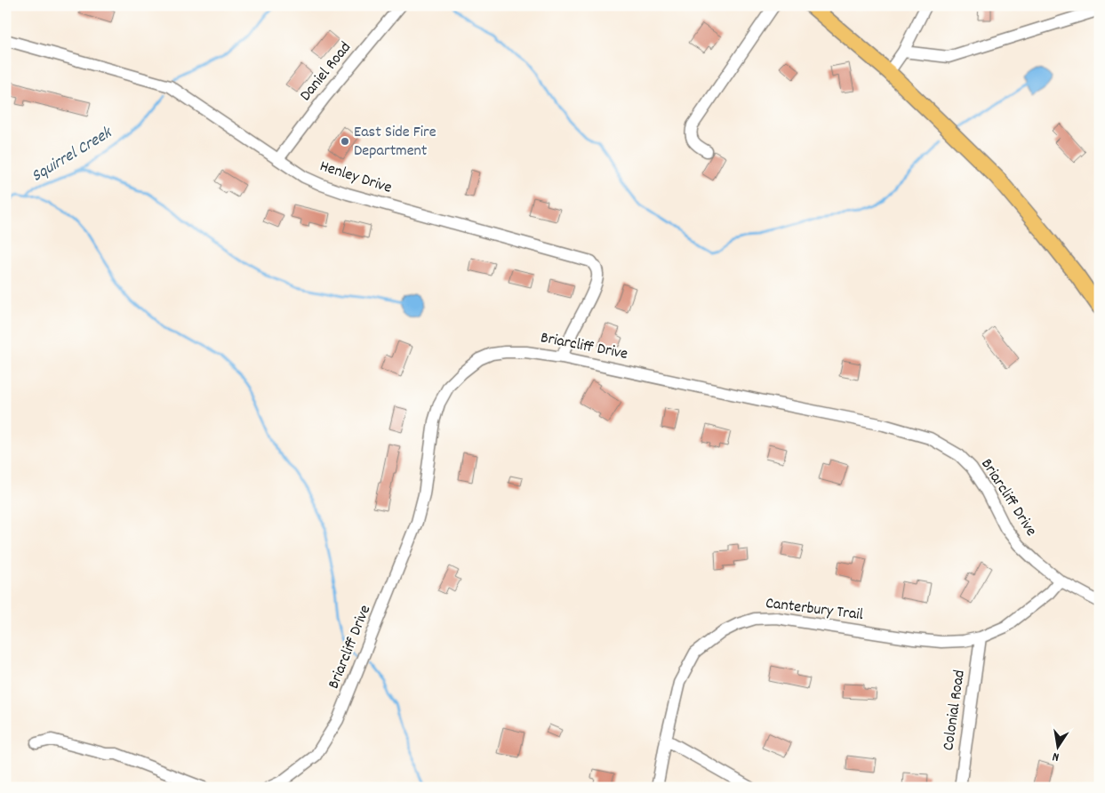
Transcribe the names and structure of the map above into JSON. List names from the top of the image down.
{
  "streets": {
    "street": [
      "Daniel Road",
      "Henley Drive",
      "Briarcliff Drive",
      "Canterbury Trail",
      "Colonial Road"
    ]
  },
  "crossings": [
    ["Daniel Road", "Henley Drive"],
    ["Henley Drive", "Briarcliff Drive"],
    ["Briarcliff Drive", "Canterbury Trail"],
    ["Canterbury Trail", "Colonial Road"]
  ],
  "water": ["Squirrel Creek"],
  "places": ["East Side Fire Department"],
  "north": "bottom"
}
